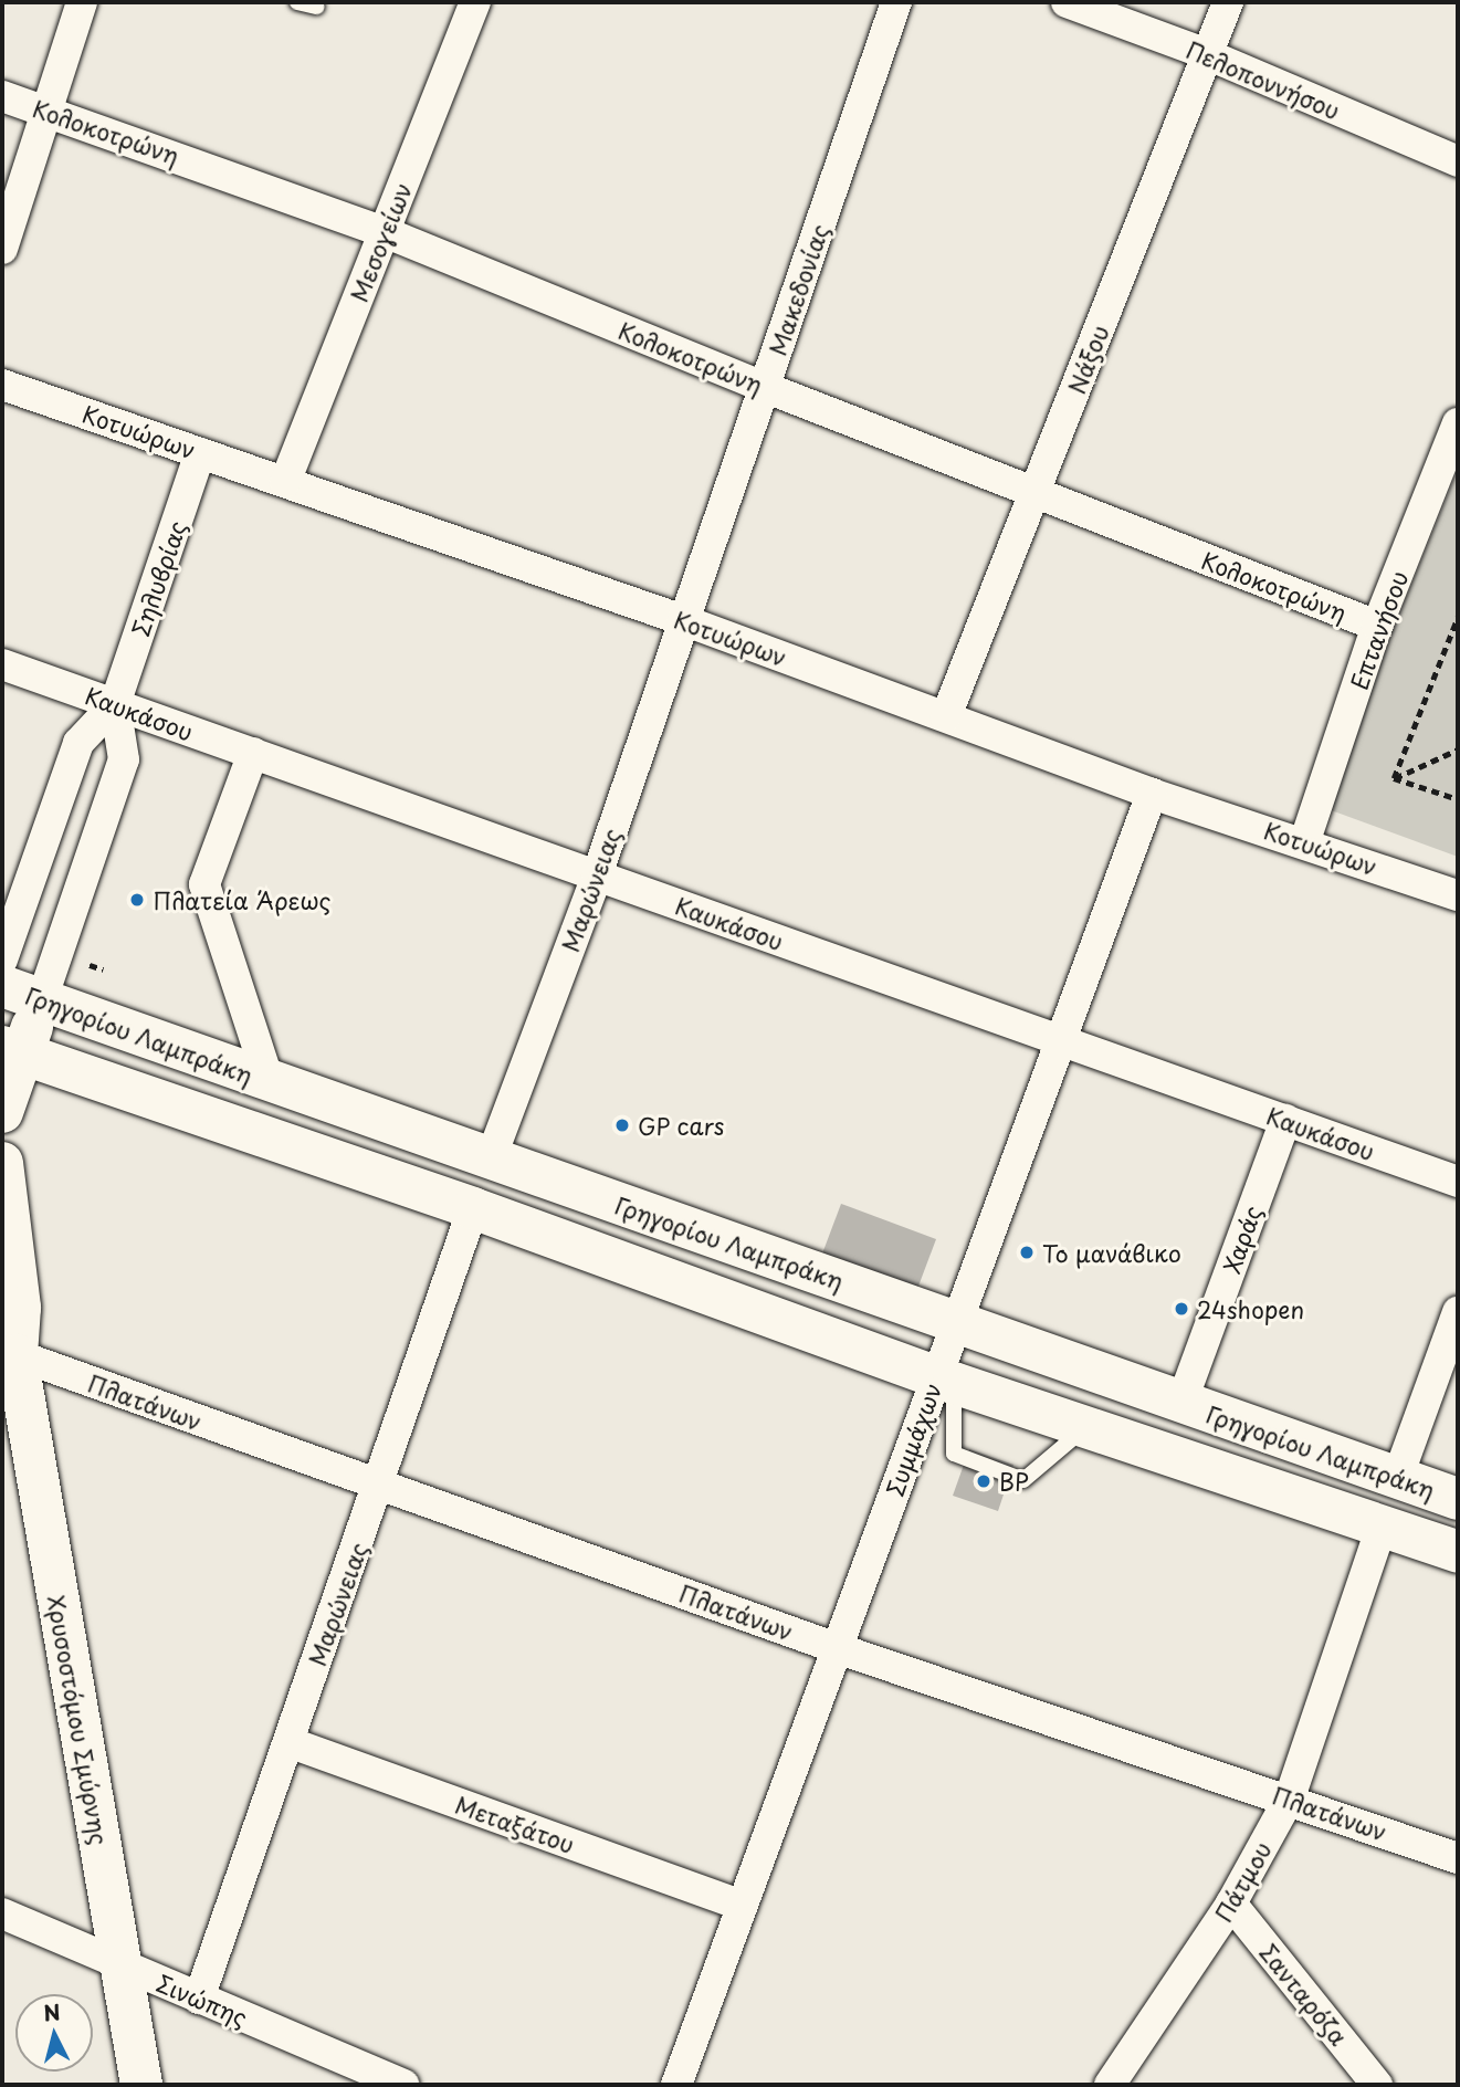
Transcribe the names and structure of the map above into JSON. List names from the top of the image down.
{
  "streets": {
    "main road": ["Γρηγορίου Λαμπράκη", "Χρυσοστόμου Σμύρνης"],
    "street": [
      "Πελοποννήσου",
      "Κολοκοτρώνη",
      "Μεσογείων",
      "Μακεδονίας",
      "Νάξου",
      "Κοτυώρων",
      "Σηλυβρίας",
      "Επτανήσου",
      "Καυκάσου",
      "Μαρώνειας",
      "Χαράς",
      "Πλατάνων",
      "Συμμάχων",
      "Μεταξάτου",
      "Πάτμου",
      "Σανταρόζα",
      "Σινώπης"
    ]
  },
  "crossings": [
    ["Πελοποννήσου", "Νάξου"],
    ["Κολοκοτρώνη", "Μεσογείων"],
    ["Κολοκοτρώνη", "Μακεδονίας"],
    ["Κολοκοτρώνη", "Νάξου"],
    ["Κολοκοτρώνη", "Επτανήσου"],
    ["Μεσογείων", "Κοτυώρων"],
    ["Μακεδονίας", "Κοτυώρων"],
    ["Μακεδονίας", "Μαρώνειας"],
    ["Νάξου", "Κοτυώρων"],
    ["Κοτυώρων", "Σηλυβρίας"],
    ["Κοτυώρων", "Επτανήσου"],
    ["Κοτυώρων", "Μαρώνειας"],
    ["Κοτυώρων", "Συμμάχων"],
    ["Σηλυβρίας", "Καυκάσου"],
    ["Καυκάσου", "Μαρώνειας"],
    ["Καυκάσου", "Χαράς"],
    ["Καυκάσου", "Συμμάχων"],
    ["Μαρώνειας", "Γρηγορίου Λαμπράκη"],
    ["Μαρώνειας", "Πλατάνων"],
    ["Μαρώνειας", "Μεταξάτου"],
    ["Μαρώνειας", "Σινώπης"],
    ["Γρηγορίου Λαμπράκη", "Χαράς"],
    ["Γρηγορίου Λαμπράκη", "Συμμάχων"],
    ["Πλατάνων", "Συμμάχων"],
    ["Πλατάνων", "Χρυσοστόμου Σμύρνης"],
    ["Πλατάνων", "Πάτμου"],
    ["Συμμάχων", "Μεταξάτου"],
    ["Χρυσοστόμου Σμύρνης", "Σινώπης"],
    ["Πάτμου", "Σανταρόζα"]
  ],
  "places": [
    "Πλατεία Άρεως",
    "GP cars",
    "Το μανάβικο",
    "24shopen",
    "BP"
  ],
  "north": "top"
}
